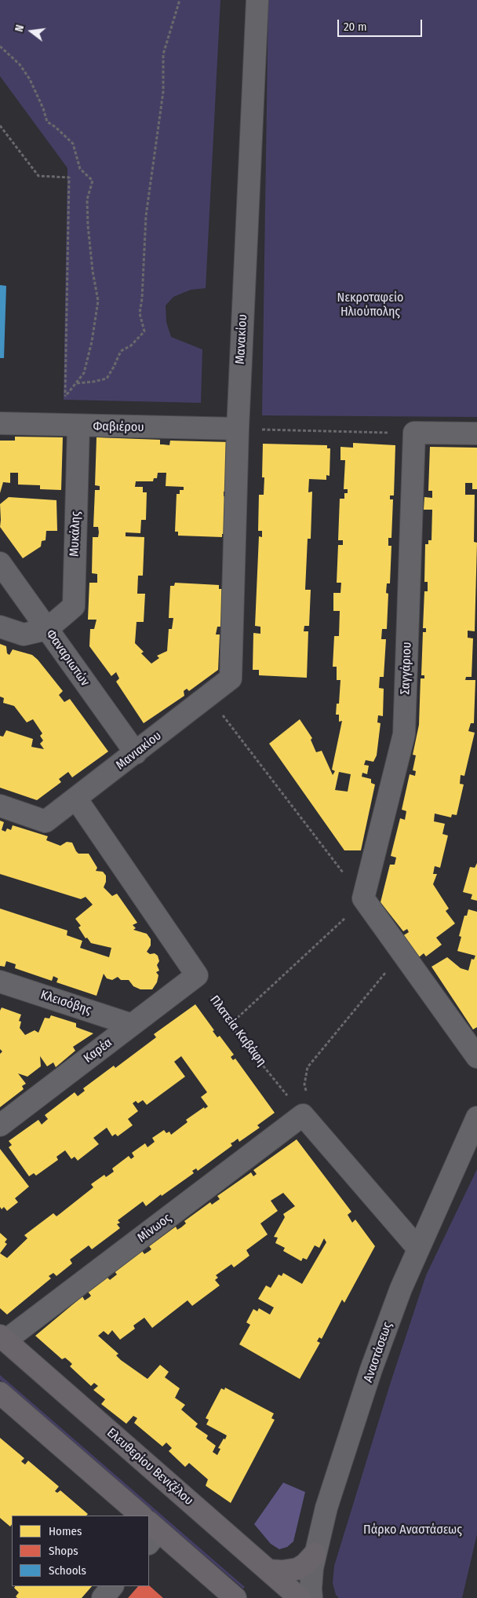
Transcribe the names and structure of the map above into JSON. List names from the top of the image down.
{
  "streets": {
    "main road": ["Ελευθερίου Βενιζέλου"],
    "street": [
      "Μανακίου",
      "Φαβιέρου",
      "Μυκάλης",
      "Φαναριωτών",
      "Σαγγάριου",
      "Μανιακίου",
      "Κλεισόβης",
      "Καρέα",
      "Μίνωος",
      "Αναστάσεως"
    ],
    "path": ["Πλατεία Καβάφη"]
  },
  "crossings": [
    ["Μανακίου", "Φαβιέρου"],
    ["Μανακίου", "Μανιακίου"],
    ["Φαβιέρου", "Μυκάλης"],
    ["Μυκάλης", "Φαναριωτών"],
    ["Φαναριωτών", "Μανιακίου"],
    ["Κλεισόβης", "Καρέα"],
    ["Πλατεία Καβάφη", "Καρέα"],
    ["Πλατεία Καβάφη", "Μίνωος"],
    ["Μίνωος", "Ελευθερίου Βενιζέλου"]
  ],
  "parks": ["Νεκροταφείο Ηλιούπολης", "Πάρκο Αναστάσεως"],
  "legend": ["Homes", "Shops", "Schools"],
  "scale_bar": "20 m",
  "north": "left"
}
